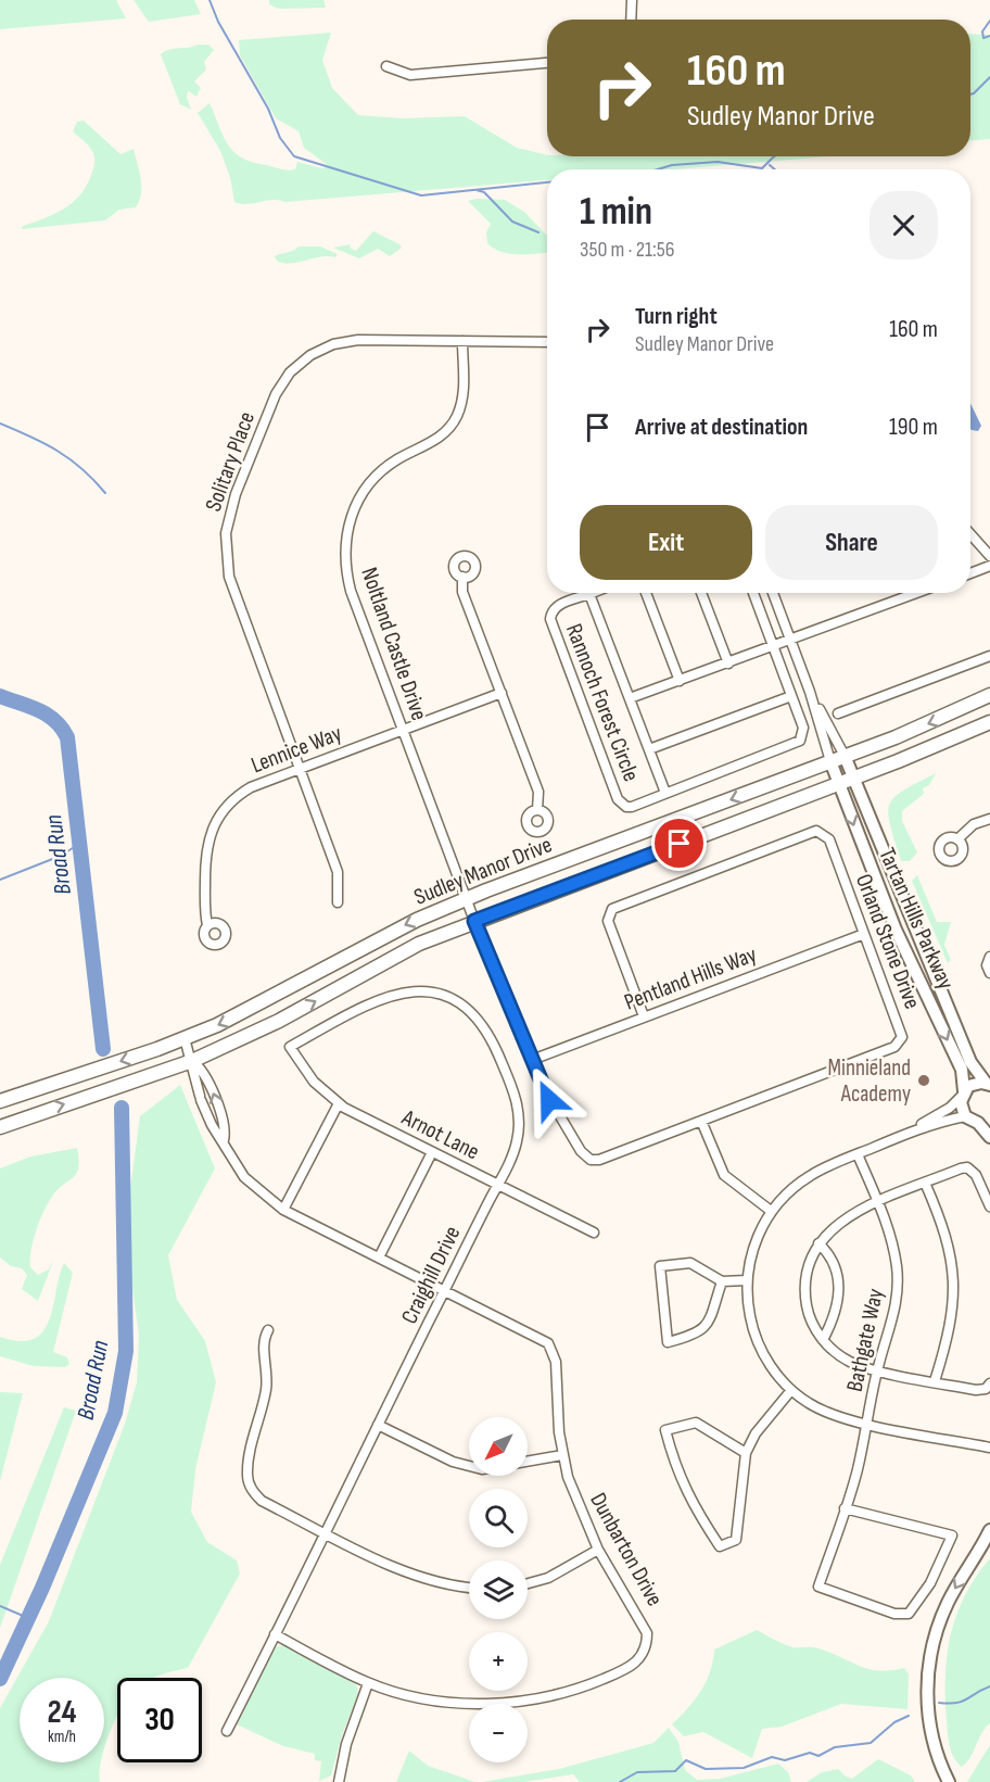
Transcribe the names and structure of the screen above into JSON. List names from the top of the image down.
{
  "streets": {
    "main road": ["Sudley Manor Drive"],
    "street": [
      "Solitary Place",
      "Noltland Castle Drive",
      "Rannoch Forest Circle",
      "Lennice Way",
      "Tartan Hills Parkway",
      "Orland Stone Drive",
      "Pentland Hills Way",
      "Arnot Lane",
      "Craighill Drive",
      "Bathgate Way",
      "Dunbarton Drive"
    ]
  },
  "crossings": [
    ["Solitary Place", "Noltland Castle Drive"],
    ["Solitary Place", "Lennice Way"],
    ["Noltland Castle Drive", "Lennice Way"],
    ["Noltland Castle Drive", "Sudley Manor Drive"],
    ["Noltland Castle Drive", "Orland Stone Drive"],
    ["Sudley Manor Drive", "Tartan Hills Parkway"],
    ["Sudley Manor Drive", "Orland Stone Drive"],
    ["Sudley Manor Drive", "Dunbarton Drive"],
    ["Orland Stone Drive", "Pentland Hills Way"],
    ["Arnot Lane", "Craighill Drive"],
    ["Craighill Drive", "Dunbarton Drive"]
  ],
  "water": ["Broad Run"],
  "places": ["Minnieland Academy"],
  "north": "bottom left",
  "page": {
    "turn": ["160 m", "Sudley Manor Drive"],
    "heading": ["1 min", "350 m · 21:56"],
    "list": [
      {
        "name": "Turn right",
        "note": "Sudley Manor Drive",
        "value": "160 m"
      },
      {
        "name": "Arrive at destination",
        "value": "190 m"
      }
    ],
    "buttons": ["Exit", "Share"],
    "map_buttons": ["+", "−"],
    "speed": "24 km/h",
    "limit": "30"
  }
}
